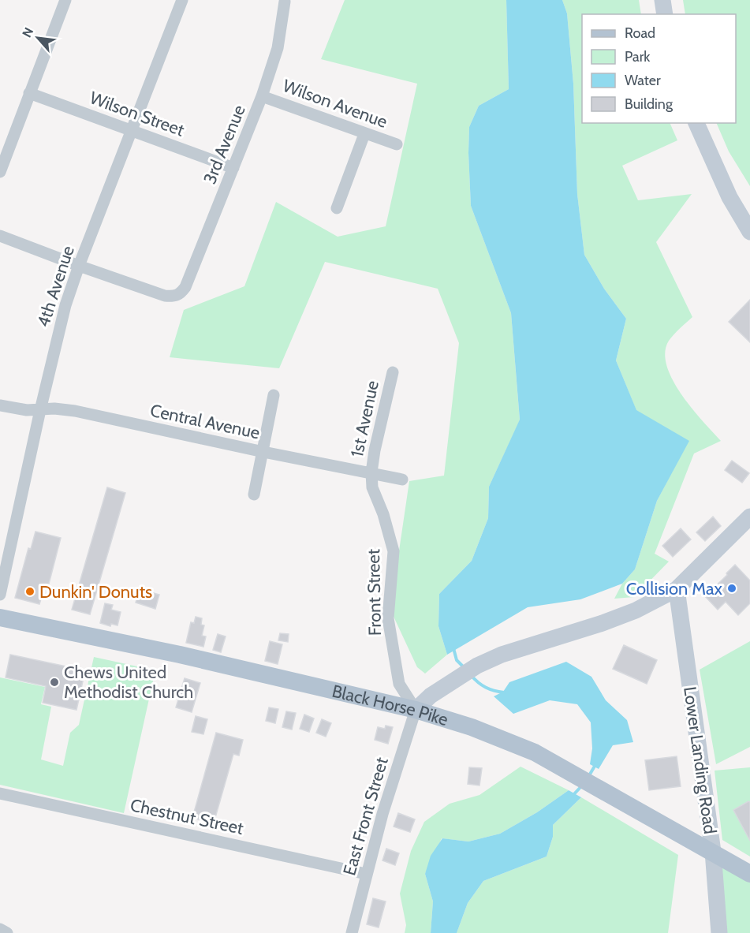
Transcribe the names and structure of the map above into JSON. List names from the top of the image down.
{
  "streets": {
    "main road": ["Black Horse Pike", "Lower Landing Road"],
    "street": [
      "Wilson Avenue",
      "Wilson Street",
      "3rd Avenue",
      "4th Avenue",
      "1st Avenue",
      "Central Avenue",
      "Front Street",
      "Chestnut Street",
      "East Front Street"
    ]
  },
  "crossings": [
    ["Wilson Avenue", "3rd Avenue"],
    ["Wilson Street", "3rd Avenue"],
    ["Wilson Street", "4th Avenue"],
    ["3rd Avenue", "4th Avenue"],
    ["4th Avenue", "Central Avenue"],
    ["1st Avenue", "Central Avenue"],
    ["1st Avenue", "Front Street"],
    ["Central Avenue", "Front Street"],
    ["Front Street", "Black Horse Pike"],
    ["Front Street", "East Front Street"],
    ["Black Horse Pike", "Lower Landing Road"],
    ["Black Horse Pike", "East Front Street"],
    ["Chestnut Street", "East Front Street"]
  ],
  "places": ["Collision Max", "Dunkin' Donuts", "Chews United Methodist Church"],
  "legend": [
    "Road",
    "Park",
    "Water",
    "Building"
  ],
  "north": "top left"
}
